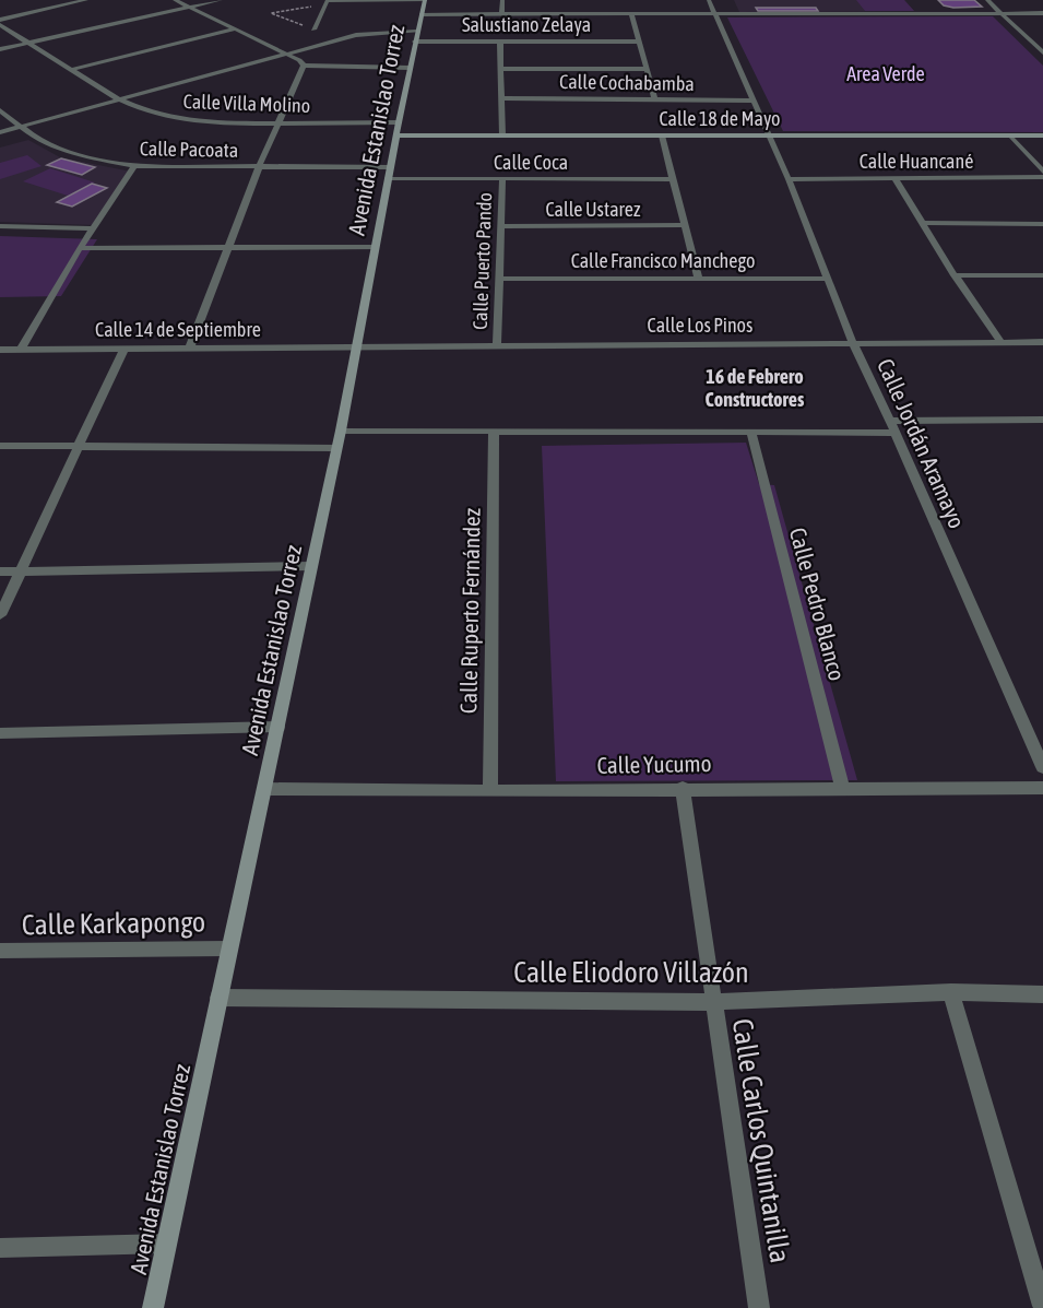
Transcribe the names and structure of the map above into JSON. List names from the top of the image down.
{
  "streets": {
    "street": [
      "Salustiano Zelaya",
      "Calle Cochabamba",
      "Calle Villa Molino",
      "Calle 18 de Mayo",
      "Avenida Estanislao Torrez",
      "Calle Pacoata",
      "Calle Huancané",
      "Calle Coca",
      "Calle Ustarez",
      "Calle Puerto Pando",
      "Calle Francisco Manchego",
      "Calle Los Pinos",
      "Calle 14 de Septiembre",
      "Calle Jordán Aramayo",
      "Calle Pedro Blanco",
      "Calle Ruperto Fernández",
      "Calle Yucumo",
      "Calle Karkapongo",
      "Calle Eliodoro Villazón",
      "Calle Carlos Quintanilla"
    ]
  },
  "crossings": [
    ["Salustiano Zelaya", "Calle Villa Molino"],
    ["Salustiano Zelaya", "Avenida Estanislao Torrez"],
    ["Salustiano Zelaya", "Calle Pacoata"],
    ["Calle Cochabamba", "Calle Jordán Aramayo"],
    ["Calle Villa Molino", "Calle 18 de Mayo"],
    ["Calle Villa Molino", "Avenida Estanislao Torrez"],
    ["Calle 18 de Mayo", "Avenida Estanislao Torrez"],
    ["Calle 18 de Mayo", "Calle Jordán Aramayo"],
    ["Avenida Estanislao Torrez", "Calle Pacoata"],
    ["Avenida Estanislao Torrez", "Calle Coca"],
    ["Avenida Estanislao Torrez", "Calle Los Pinos"],
    ["Avenida Estanislao Torrez", "Calle 14 de Septiembre"],
    ["Avenida Estanislao Torrez", "Calle Yucumo"],
    ["Avenida Estanislao Torrez", "Calle Karkapongo"],
    ["Avenida Estanislao Torrez", "Calle Eliodoro Villazón"],
    ["Calle Pacoata", "Calle Coca"],
    ["Calle Huancané", "Calle Jordán Aramayo"],
    ["Calle Coca", "Calle Puerto Pando"],
    ["Calle Ustarez", "Calle Puerto Pando"],
    ["Calle Puerto Pando", "Calle Francisco Manchego"],
    ["Calle Puerto Pando", "Calle Los Pinos"],
    ["Calle Francisco Manchego", "Calle Jordán Aramayo"],
    ["Calle Los Pinos", "Calle 14 de Septiembre"],
    ["Calle Los Pinos", "Calle Jordán Aramayo"],
    ["Calle Pedro Blanco", "Calle Yucumo"],
    ["Calle Ruperto Fernández", "Calle Yucumo"],
    ["Calle Yucumo", "Calle Carlos Quintanilla"],
    ["Calle Eliodoro Villazón", "Calle Carlos Quintanilla"]
  ],
  "districts": ["16 de Febrero Constructores"],
  "parks": ["Area Verde"]
}
